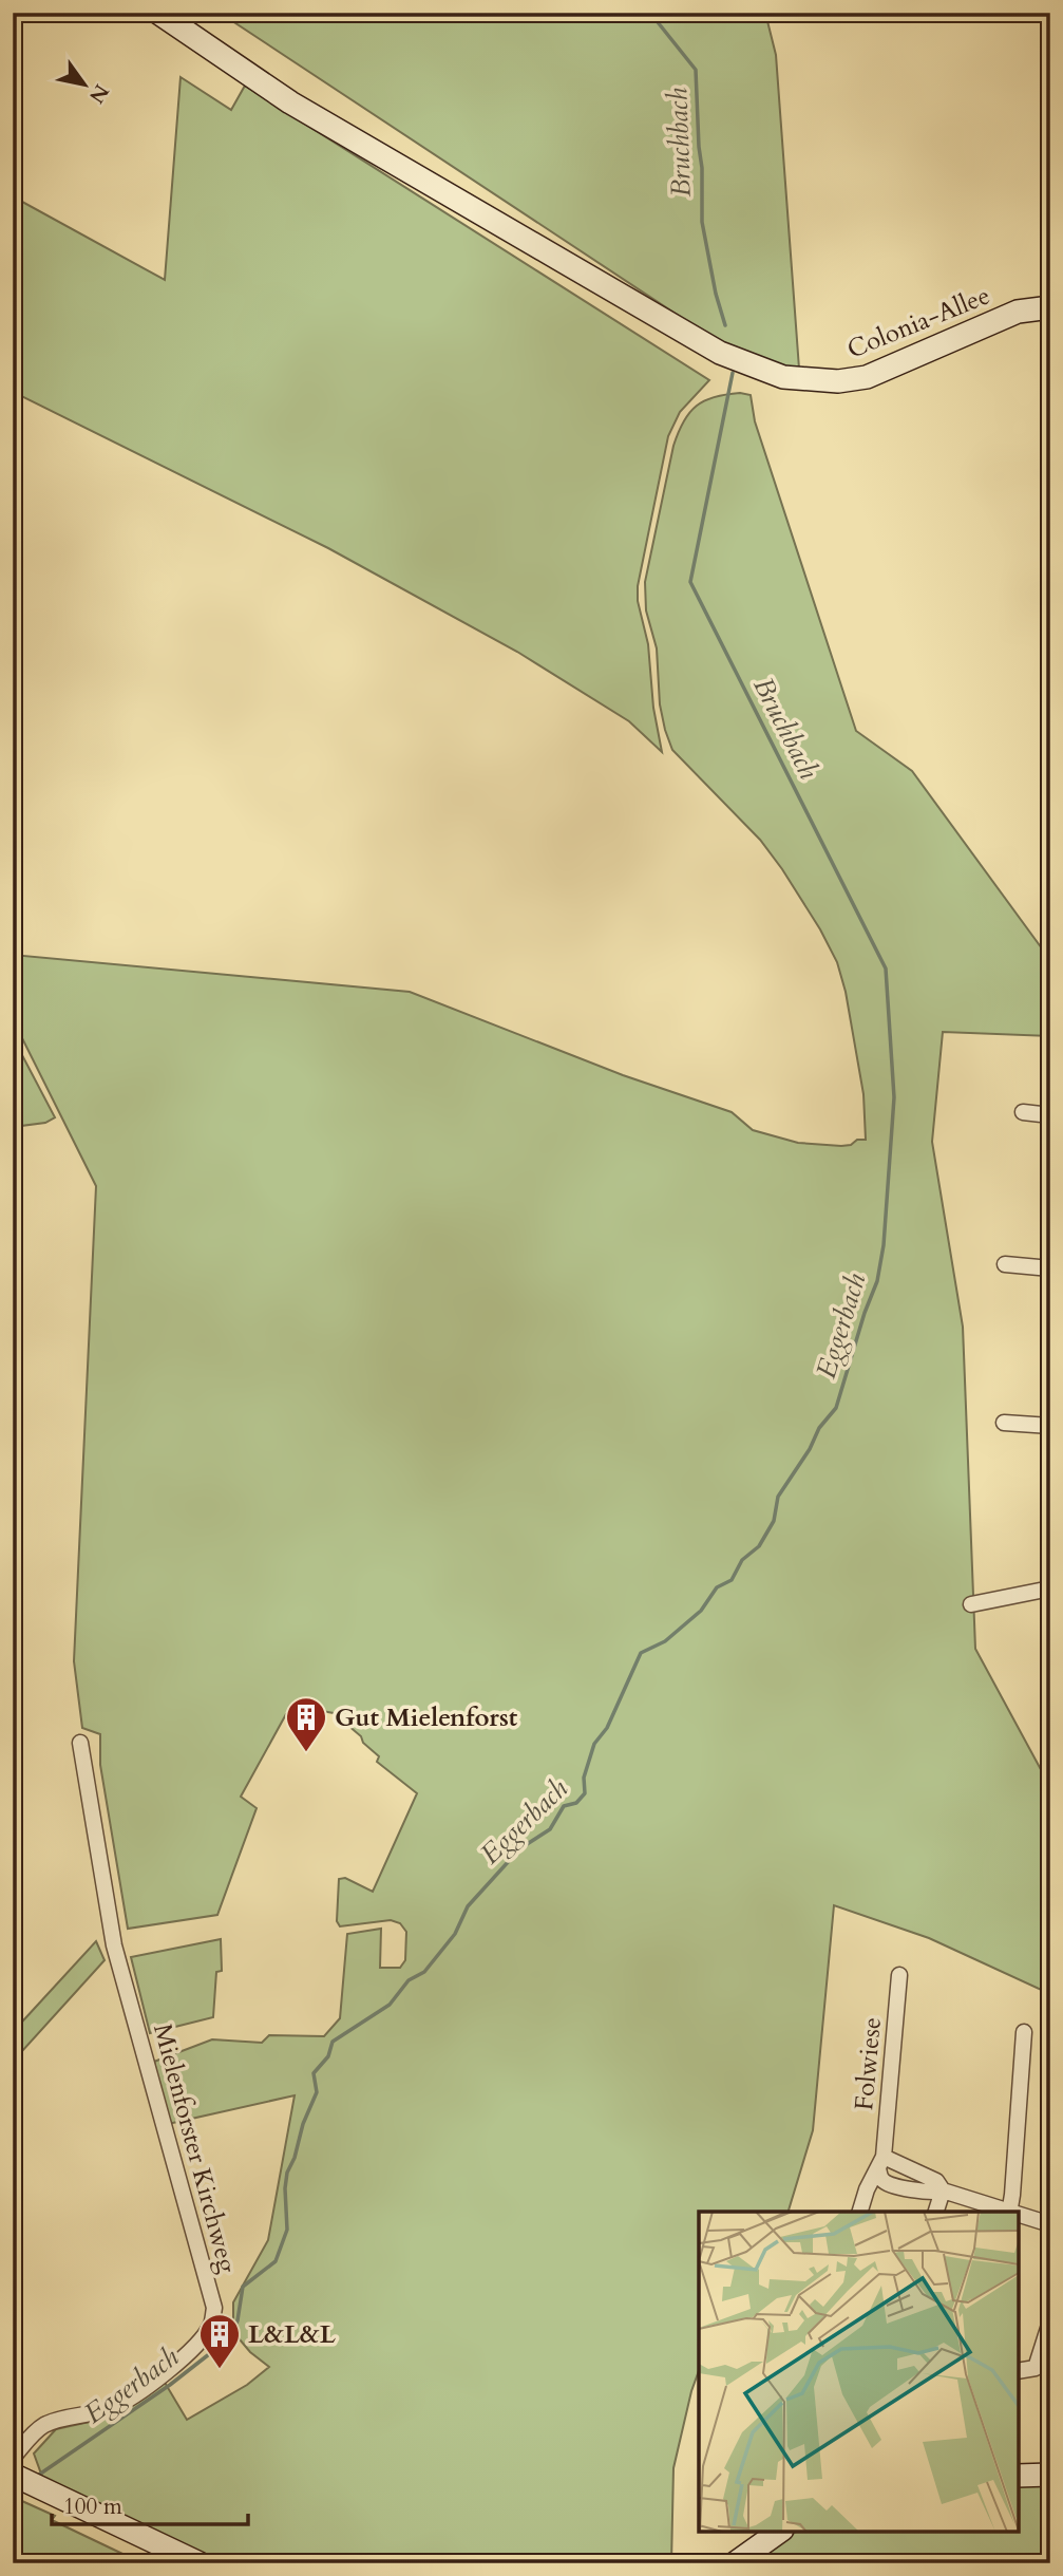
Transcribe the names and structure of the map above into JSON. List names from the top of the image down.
{
  "streets": {
    "main road": ["Colonia-Allee"],
    "street": ["Folwiese", "Mielenforster Kirchweg"]
  },
  "water": ["Bruchbach", "Eggerbach"],
  "places": {
    "building": ["Gut Mielenforst", "L&L&L"]
  },
  "scale_bar": "100 m",
  "north": "bottom right"
}
